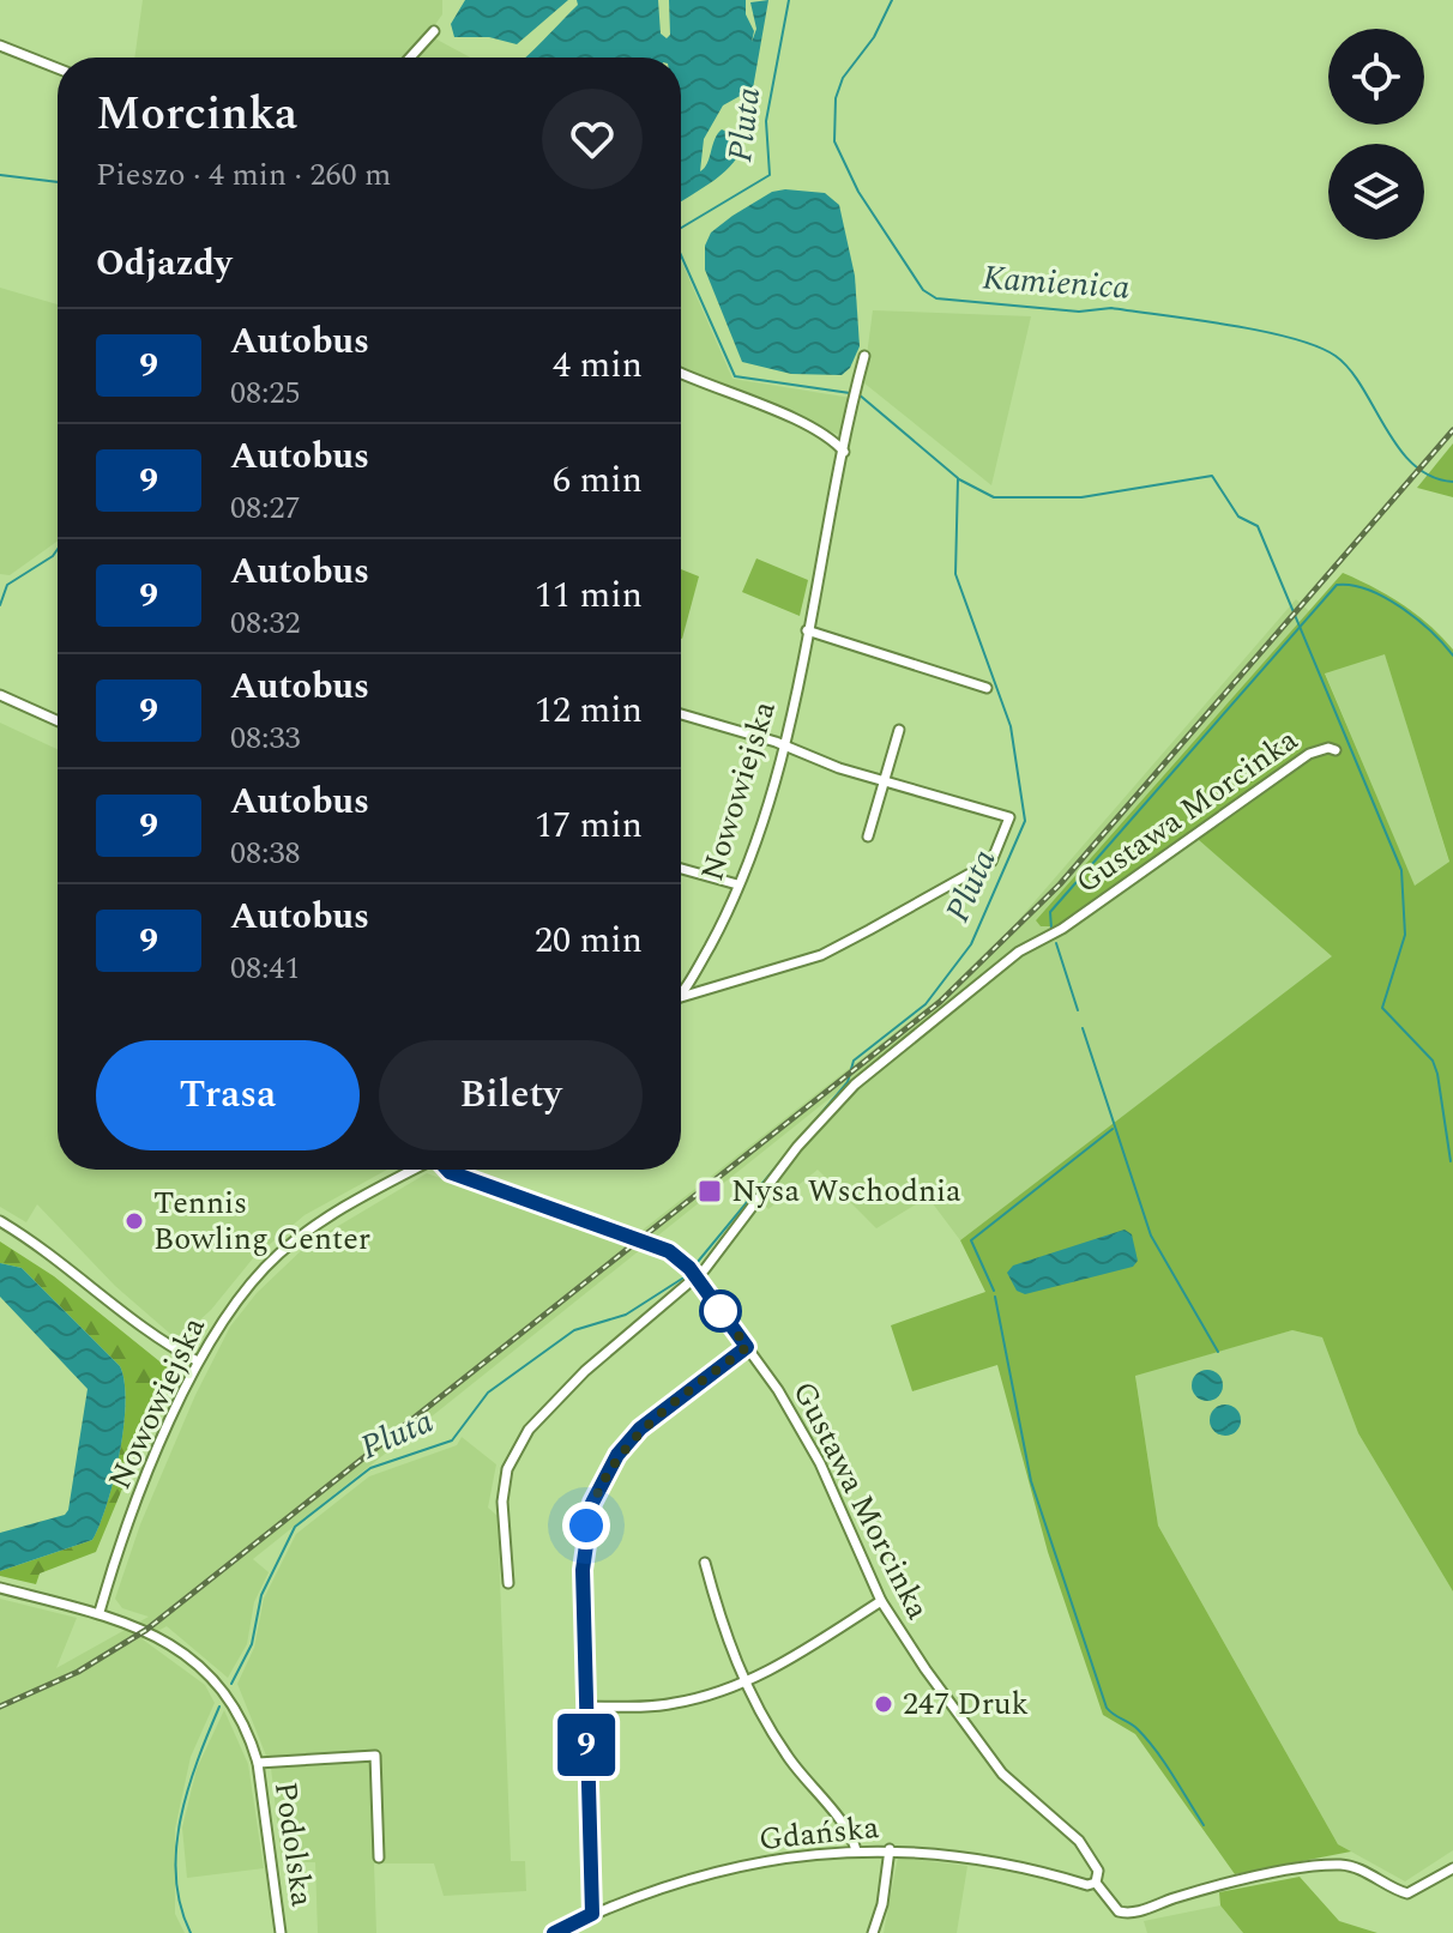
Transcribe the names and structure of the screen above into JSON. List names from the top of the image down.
{
  "streets": {
    "street": [
      "Nowowiejska",
      "Gustawa Morcinka",
      "Gdańska",
      "Podolska"
    ]
  },
  "crossings": [
    ["Nowowiejska", "Podolska"],
    ["Gustawa Morcinka", "Gdańska"]
  ],
  "water": ["Pluta", "Kamienica"],
  "places": {
    "transit": ["Nysa Wschodnia"],
    "other": ["Tennis Bowling Center", "247 Druk"]
  },
  "lines": ["bus line 9"],
  "page": {
    "on_map": "9",
    "heading": [
      ["Morcinka", "Pieszo · 4 min · 260 m"],
      "Odjazdy"
    ],
    "list": [
      {
        "mark": "9",
        "name": "Autobus",
        "note": "08:25",
        "value": "4 min"
      },
      {
        "mark": "9",
        "name": "Autobus",
        "note": "08:27",
        "value": "6 min"
      },
      {
        "mark": "9",
        "name": "Autobus",
        "note": "08:32",
        "value": "11 min"
      },
      {
        "mark": "9",
        "name": "Autobus",
        "note": "08:33",
        "value": "12 min"
      },
      {
        "mark": "9",
        "name": "Autobus",
        "note": "08:38",
        "value": "17 min"
      },
      {
        "mark": "9",
        "name": "Autobus",
        "note": "08:41",
        "value": "20 min"
      }
    ],
    "buttons": ["Trasa", "Bilety"]
  }
}
